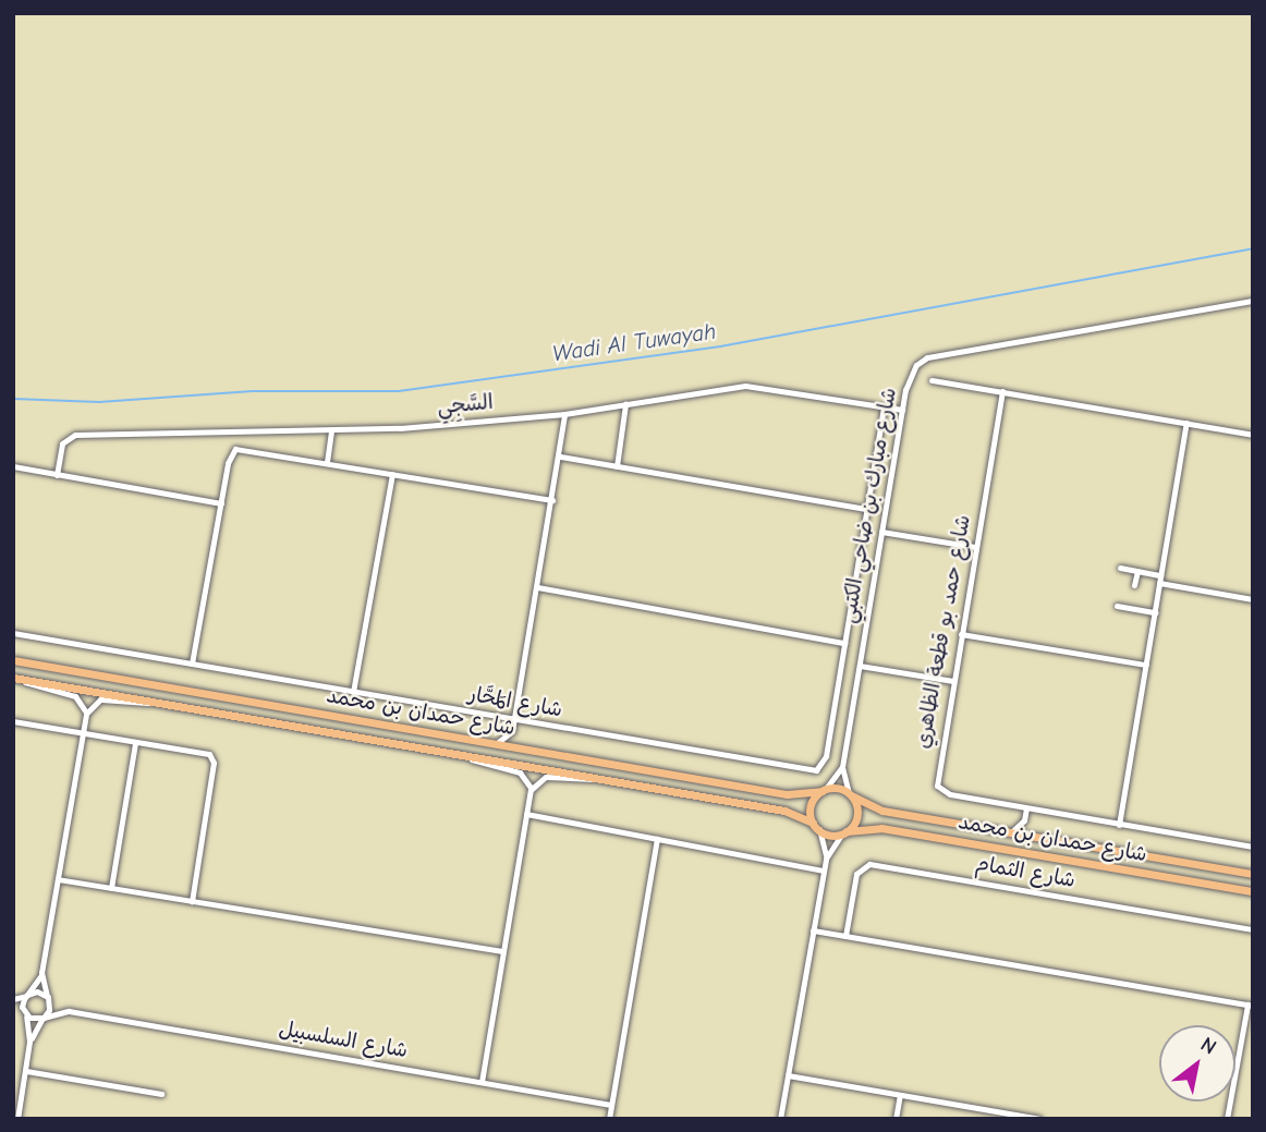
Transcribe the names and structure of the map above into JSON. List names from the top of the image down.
{
  "streets": {
    "main road": ["شارع حمدان بن محمد"],
    "street": [
      "السَّجِي",
      "شارع مبارك بن ضاحي الكتبي",
      "شارع حمد بو قطعة الظاهري",
      "شارع المَحَّار",
      "شارع الثمام",
      "شارع السلسبيل"
    ]
  },
  "crossings": [
    ["السَّجِي", "شارع مبارك بن ضاحي الكتبي"],
    ["السَّجِي", "شارع المَحَّار"],
    ["شارع مبارك بن ضاحي الكتبي", "شارع حمدان بن محمد"]
  ],
  "water": ["Wadi Al Tuwayah"],
  "north": "top right"
}
